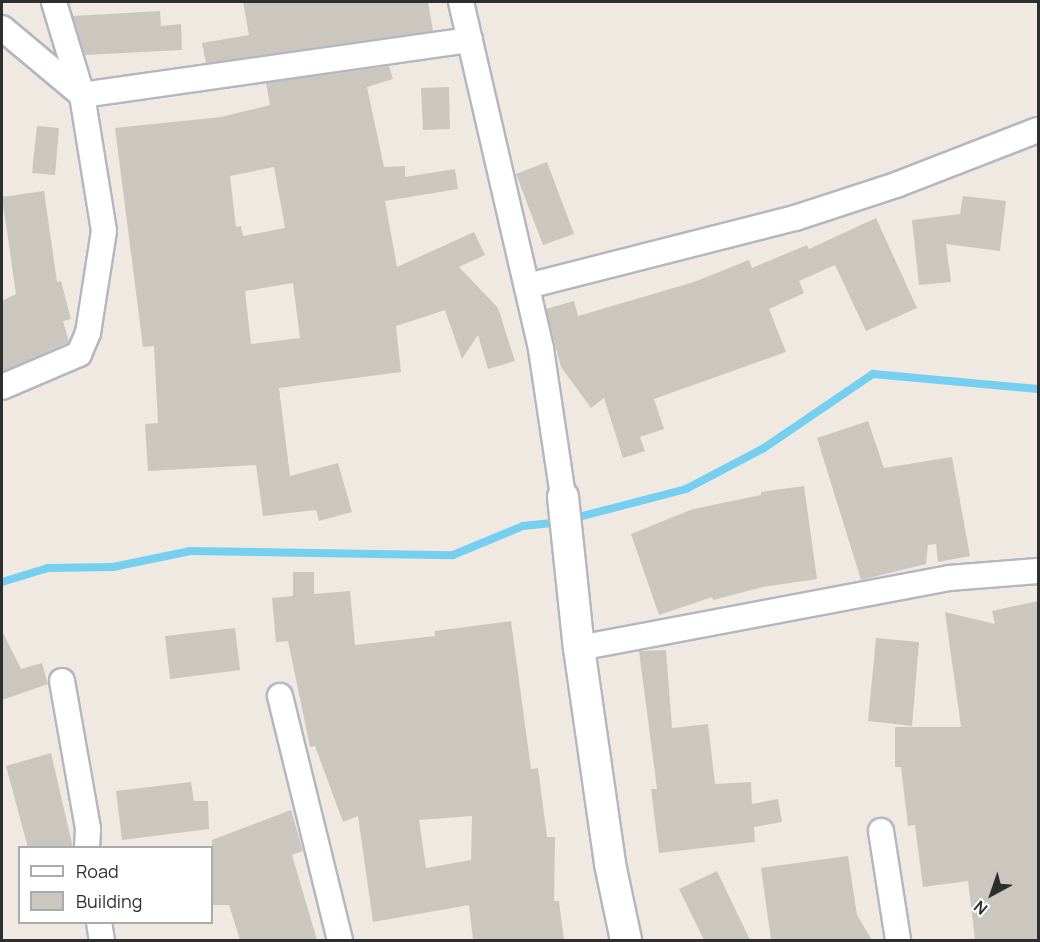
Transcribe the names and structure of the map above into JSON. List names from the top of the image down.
{
  "legend": ["Road", "Building"],
  "north": "bottom left"
}
